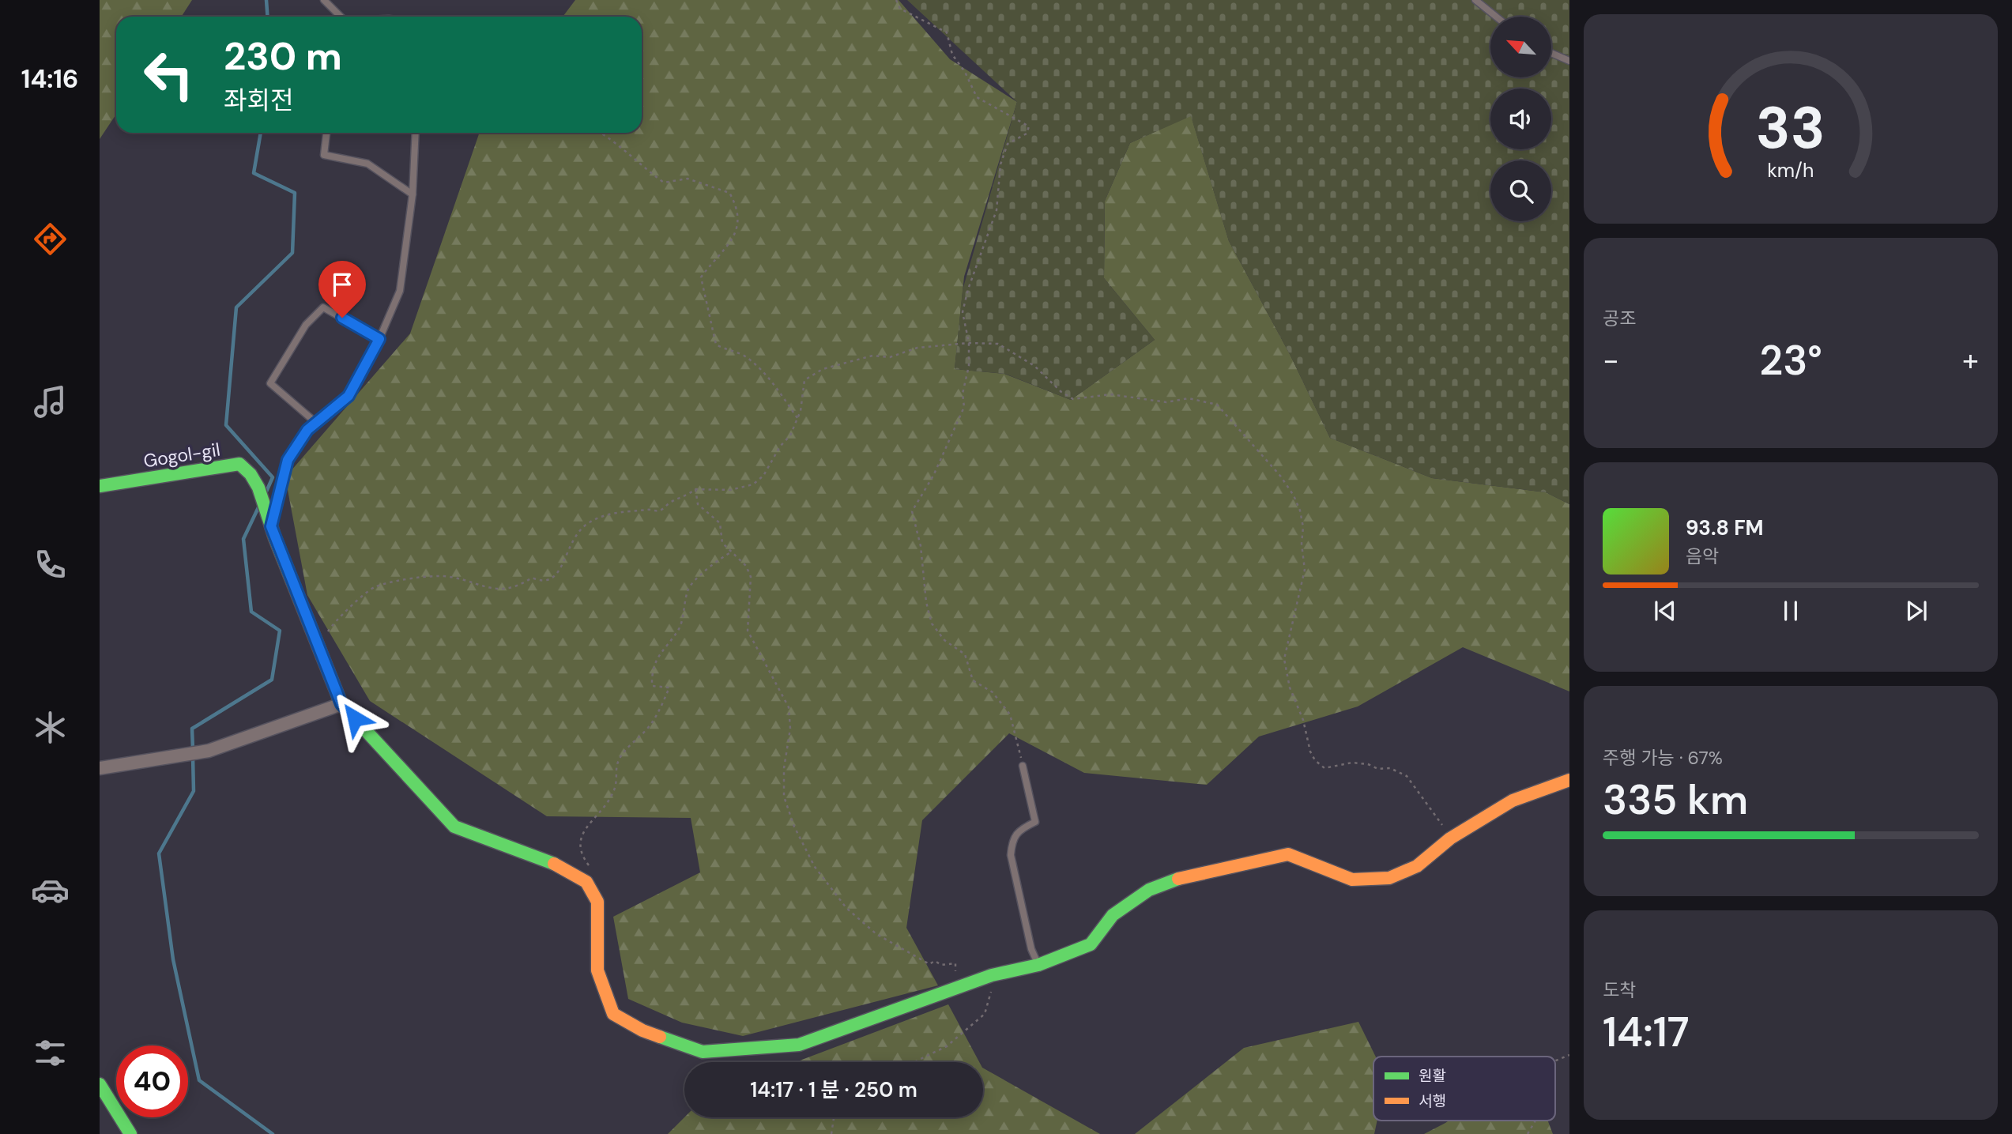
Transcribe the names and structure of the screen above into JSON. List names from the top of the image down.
{
  "streets": {
    "street": ["Gogol-gil"]
  },
  "legend": ["원활", "서행"],
  "north": "top left",
  "page": {
    "tabs": "14:16",
    "turn": ["230 m", "좌회전"],
    "tile": [
      "공조",
      ["주행 가능 · 67%", "335 km"],
      ["도착", "14:17"]
    ],
    "heat": ["−", "23°", "+"],
    "song": ["93.8 FM", "음악"],
    "limit": "40",
    "trip": "14:17 · 1 분 · 250 m",
    "gauge": ["33", "km/h"]
  }
}
